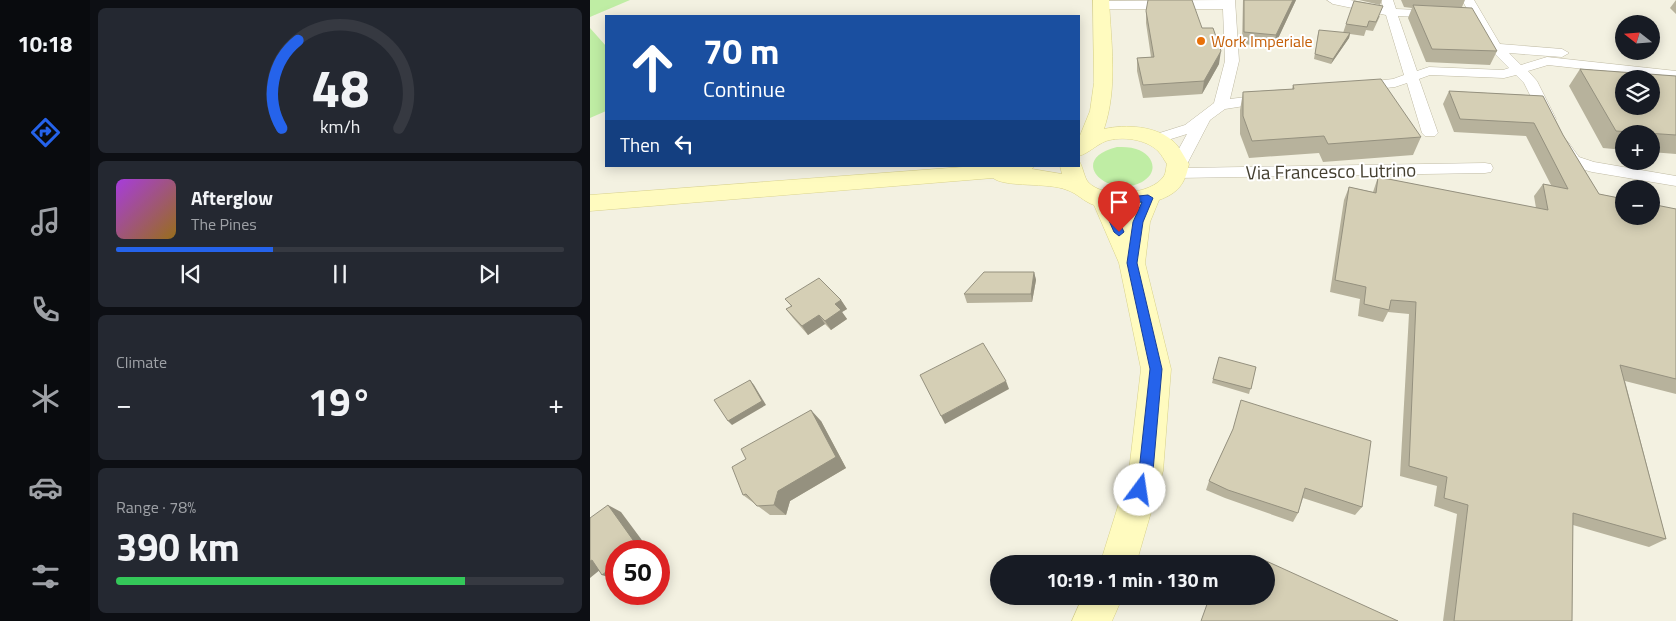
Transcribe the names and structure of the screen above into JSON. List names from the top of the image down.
{
  "streets": {
    "street": ["Via Francesco Lutrino"]
  },
  "places": ["Work Imperiale"],
  "north": "left",
  "page": {
    "tabs": "10:18",
    "map_buttons": ["+", "−"],
    "turn": ["70 m", "Continue"],
    "then": "Then",
    "song": ["Afterglow", "The Pines"],
    "tile": [
      "Climate",
      ["Range · 78%", "390 km"]
    ],
    "heat": ["−", "19°", "+"],
    "limit": "50",
    "trip": "10:19 · 1 min · 130 m",
    "gauge": ["48", "km/h"]
  }
}
